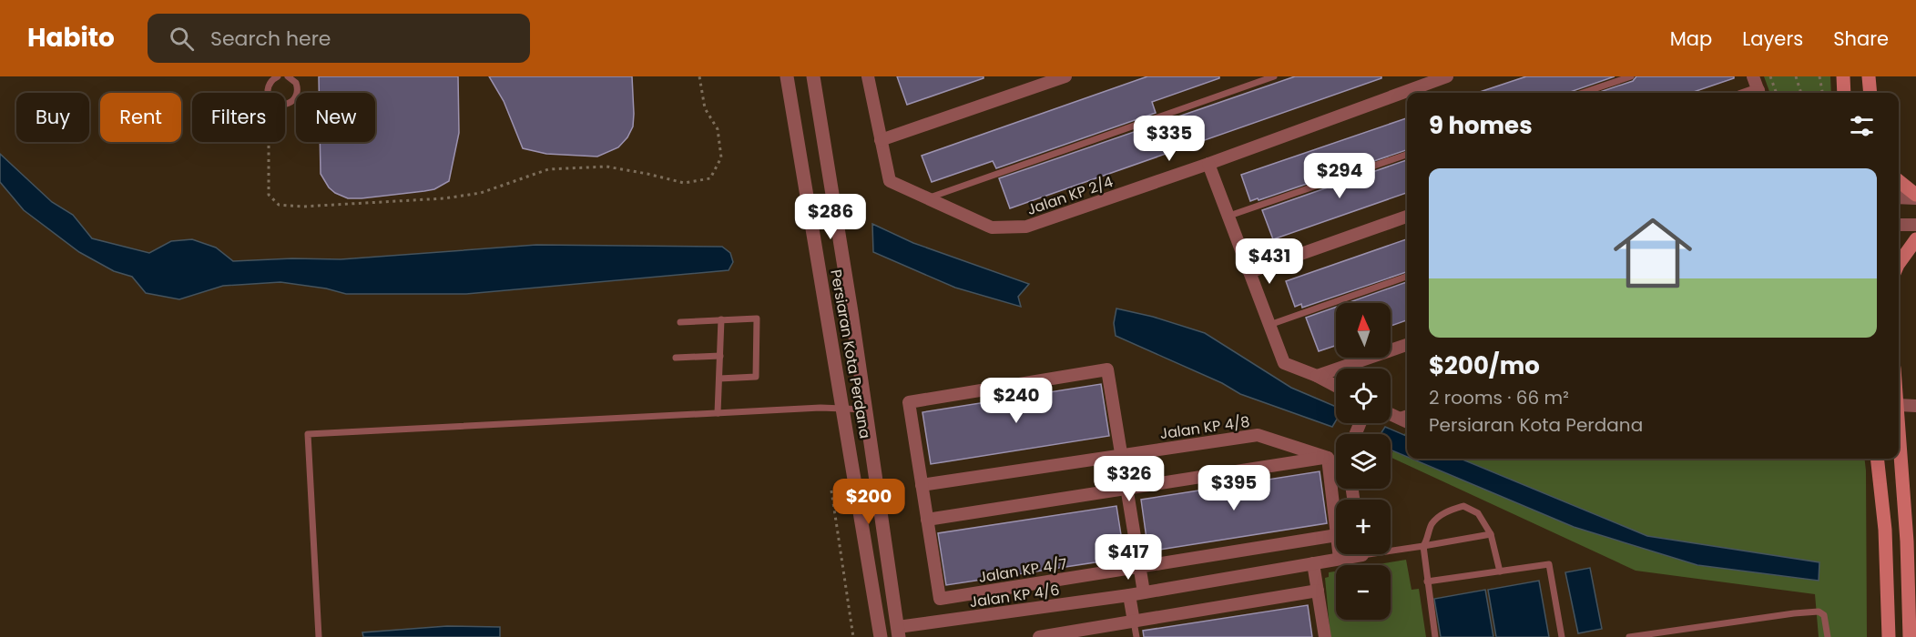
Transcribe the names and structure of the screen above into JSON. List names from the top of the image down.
{
  "streets": {
    "street": [
      "Jalan KP 2/4",
      "Persiaran Kota Perdana",
      "Jalan KP 4/8",
      "Jalan KP 4/7",
      "Jalan KP 4/6"
    ]
  },
  "crossings": [
    ["Persiaran Kota Perdana", "Jalan KP 4/6"]
  ],
  "north": "top",
  "page": {
    "header": "Habito",
    "search": "Search here",
    "nav": ["Map", "Layers", "Share"],
    "chip": [
      "Buy",
      "Rent",
      "Filters",
      "New"
    ],
    "heading": "9 homes",
    "price": [
      "$335",
      "$294",
      "$286",
      "$431",
      "$240",
      "$326",
      "$395",
      "$200",
      "$417"
    ],
    "list": [
      {
        "name": "$200/mo",
        "note": "2 rooms · 66 m² · Persiaran Kota Perdana"
      }
    ],
    "map_buttons": ["+", "−"]
  }
}
